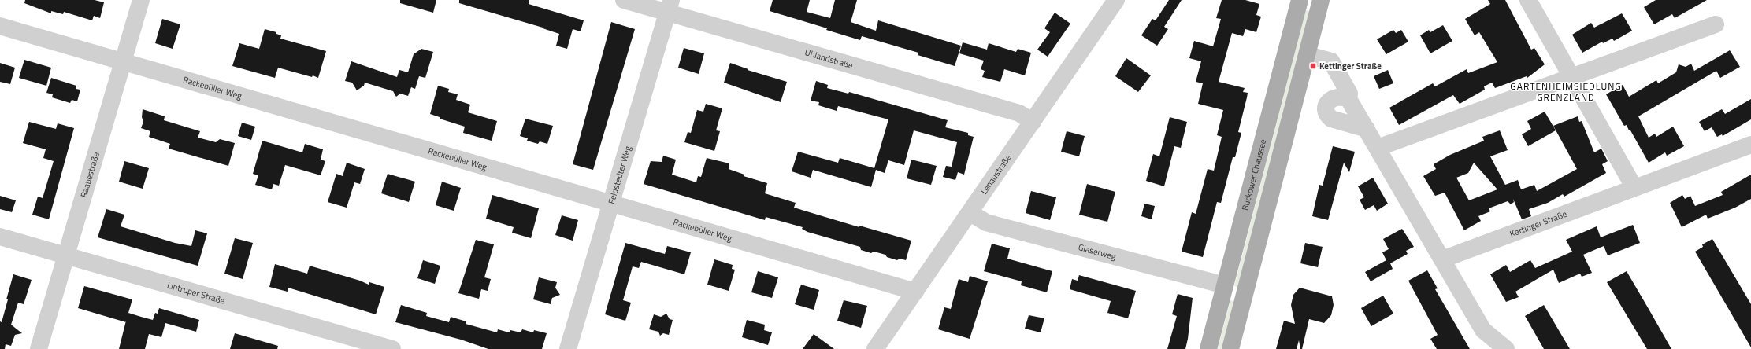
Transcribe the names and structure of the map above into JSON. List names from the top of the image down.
{
  "streets": {
    "main road": ["Buckower Chaussee"],
    "street": [
      "Uhlandstraße",
      "Rackebüller Weg",
      "Raabestraße",
      "Feldstedter Weg",
      "Lenaustraße",
      "Kettinger Straße",
      "Glaserweg",
      "Lintruper Straße"
    ]
  },
  "crossings": [
    ["Uhlandstraße", "Feldstedter Weg"],
    ["Uhlandstraße", "Lenaustraße"],
    ["Rackebüller Weg", "Raabestraße"],
    ["Rackebüller Weg", "Feldstedter Weg"],
    ["Rackebüller Weg", "Lenaustraße"],
    ["Raabestraße", "Lintruper Straße"],
    ["Lenaustraße", "Glaserweg"],
    ["Buckower Chaussee", "Glaserweg"]
  ],
  "districts": ["GARTENHEIMSIEDLUNG GRENZLAND"],
  "places": {
    "transit": ["Kettinger Straße"]
  }
}
